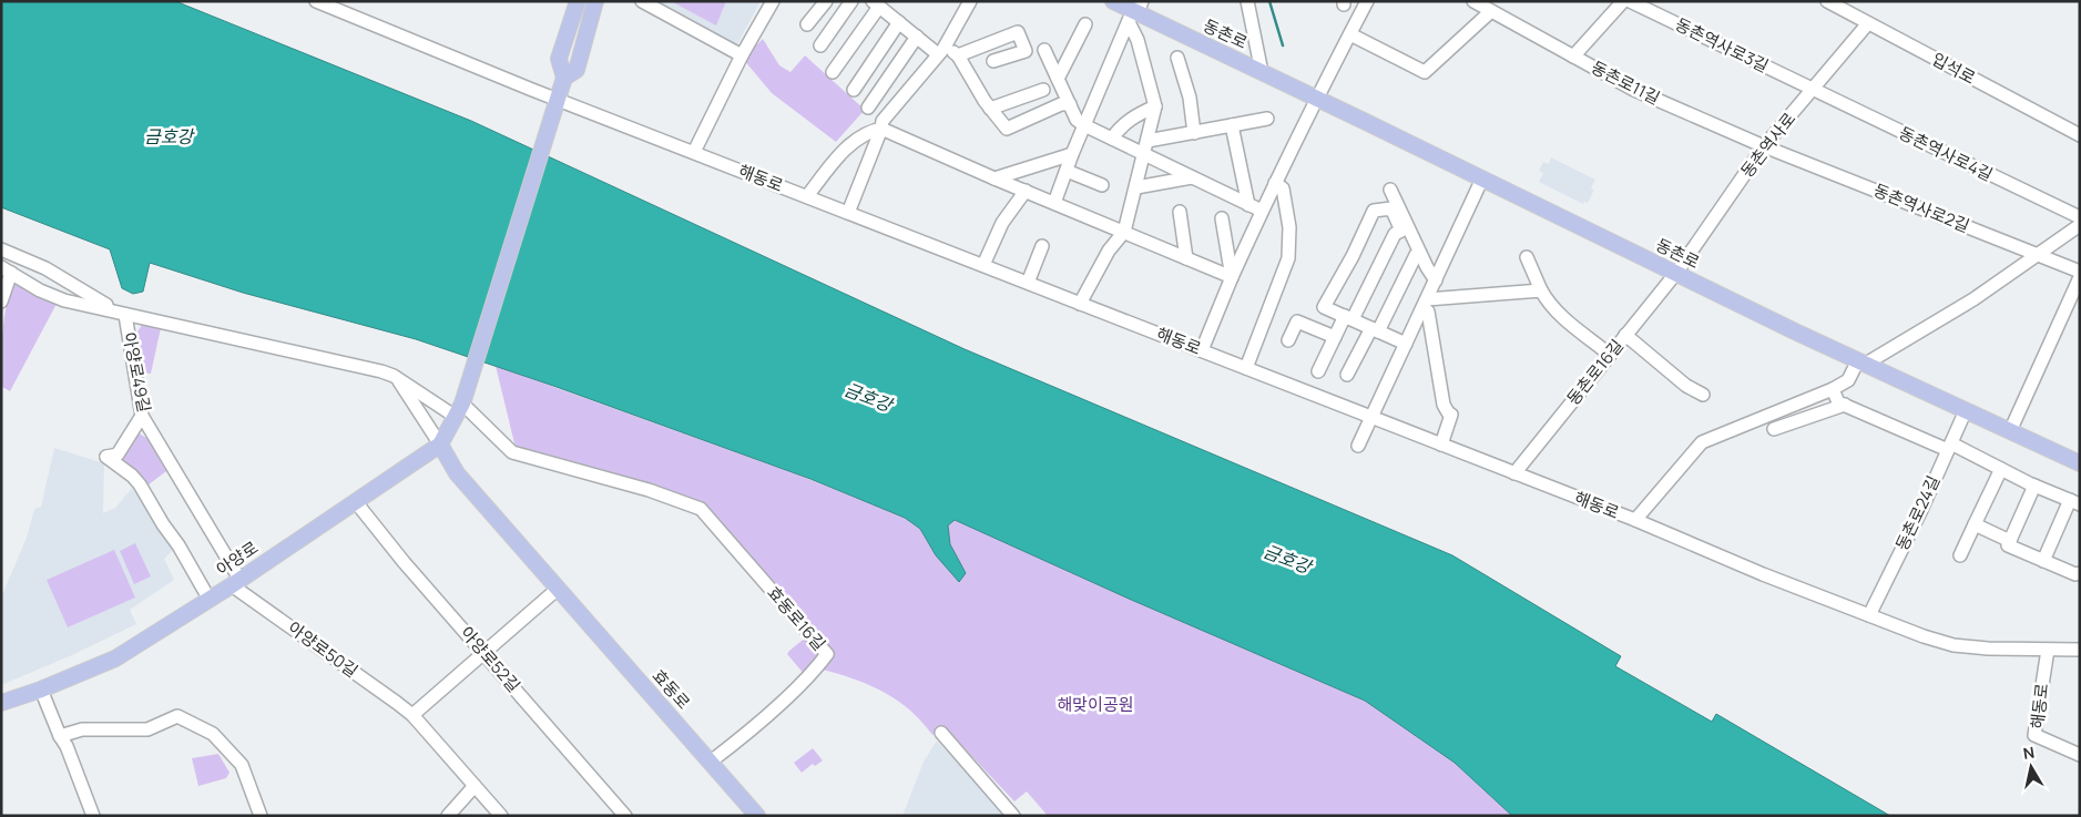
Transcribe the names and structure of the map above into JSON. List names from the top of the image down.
{
  "streets": {
    "main road": ["동촌로", "아양로", "효동로"],
    "street": [
      "동촌역사로3길",
      "입석로",
      "동촌로11길",
      "동촌역사로",
      "동촌역사로4길",
      "해동로",
      "동촌역사로2길",
      "아양로49길",
      "동촌로16길",
      "동촌로24길",
      "효동로16길",
      "아양로50길",
      "아양로52길"
    ]
  },
  "crossings": [
    ["동촌로", "동촌역사로"],
    ["동촌로", "동촌로16길"],
    ["동촌로", "동촌로24길"],
    ["동촌역사로3길", "동촌역사로"],
    ["동촌역사로3길", "동촌역사로4길"],
    ["입석로", "동촌역사로"],
    ["동촌로11길", "동촌역사로"],
    ["동촌로11길", "동촌역사로2길"],
    ["동촌역사로", "동촌역사로4길"],
    ["동촌역사로", "동촌역사로2길"],
    ["동촌역사로", "동촌로16길"],
    ["해동로", "동촌로16길"],
    ["해동로", "동촌로24길"],
    ["해동로", "아양로"],
    ["아양로49길", "아양로"],
    ["아양로49길", "아양로50길"],
    ["아양로", "효동로16길"],
    ["아양로", "아양로50길"],
    ["아양로", "아양로52길"],
    ["아양로", "효동로"],
    ["효동로16길", "효동로"]
  ],
  "water": ["금호강"],
  "parks": ["해맞이공원"],
  "north": "top"
}
